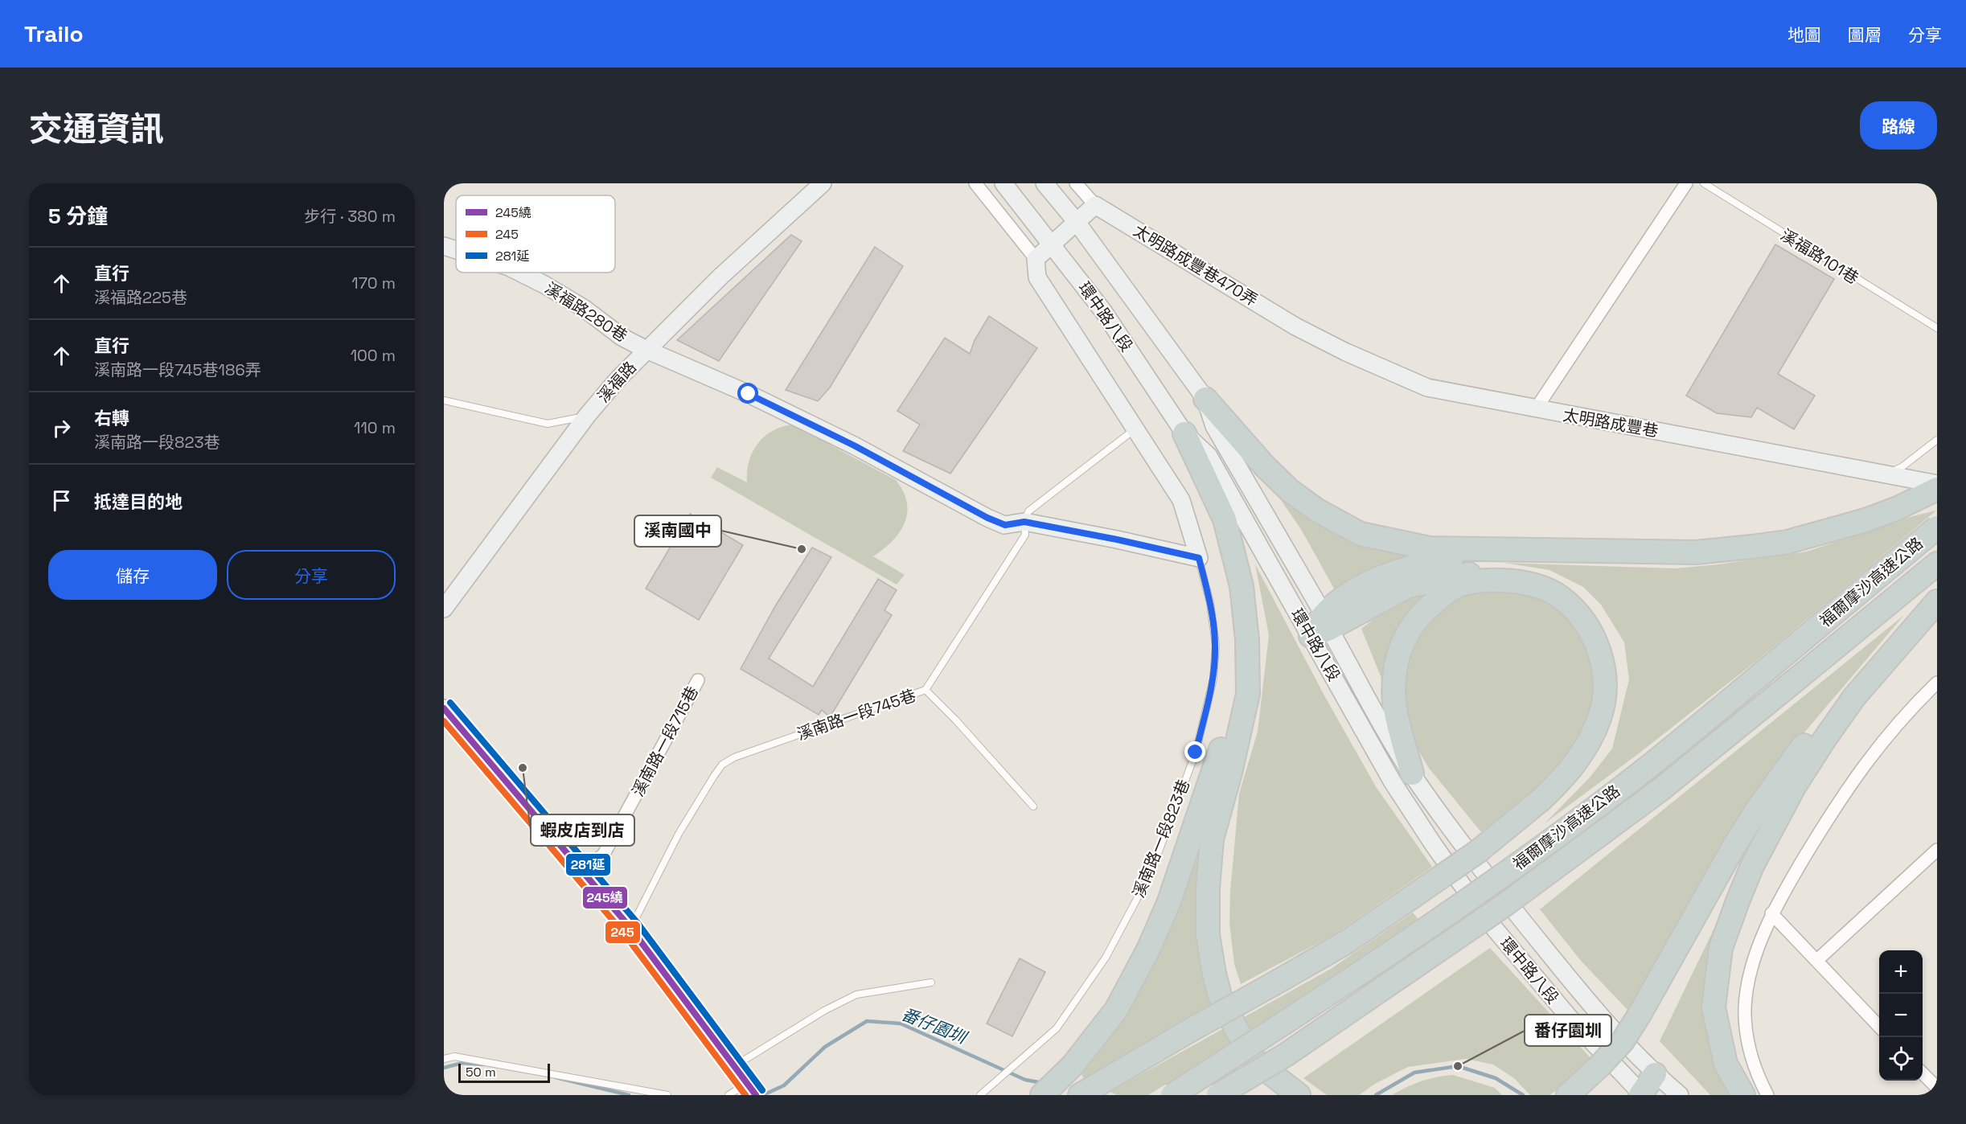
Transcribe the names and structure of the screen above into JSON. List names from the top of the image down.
{
  "streets": {
    "highway": ["福爾摩沙高速公路"],
    "street": [
      "太明路成豐巷470弄",
      "溪福路280巷",
      "環中路八段",
      "溪福路",
      "太明路成豐巷",
      "溪南路一段715巷"
    ],
    "lane": ["溪福路101巷", "溪南路一段745巷", "溪南路一段823巷"]
  },
  "crossings": [
    ["太明路成豐巷470弄", "太明路成豐巷"],
    ["溪福路280巷", "溪福路"],
    ["溪福路280巷", "溪南路一段745巷"],
    ["溪福路280巷", "溪南路一段823巷"]
  ],
  "water": ["番仔園圳"],
  "places": ["溪南國中", "蝦皮店到店", "番仔園圳"],
  "lines": ["transit line 281延", "transit line 245繞", "transit line 245"],
  "legend": ["245繞", "245", "281延"],
  "scale_bar": "50 m",
  "page": {
    "header": "Trailo",
    "nav": ["地圖", "圖層", "分享"],
    "title": "交通資訊",
    "buttons": [
      "路線",
      ["儲存", "分享"]
    ],
    "heading": ["5 分鐘", "步行 · 380 m"],
    "list": [
      ["直行", "溪福路225巷", "170 m"],
      ["直行", "溪南路一段745巷186弄", "100 m"],
      ["右轉", "溪南路一段823巷", "110 m"],
      "抵達目的地"
    ],
    "map_buttons": ["+", "−"],
    "scale": "50 m"
  }
}
